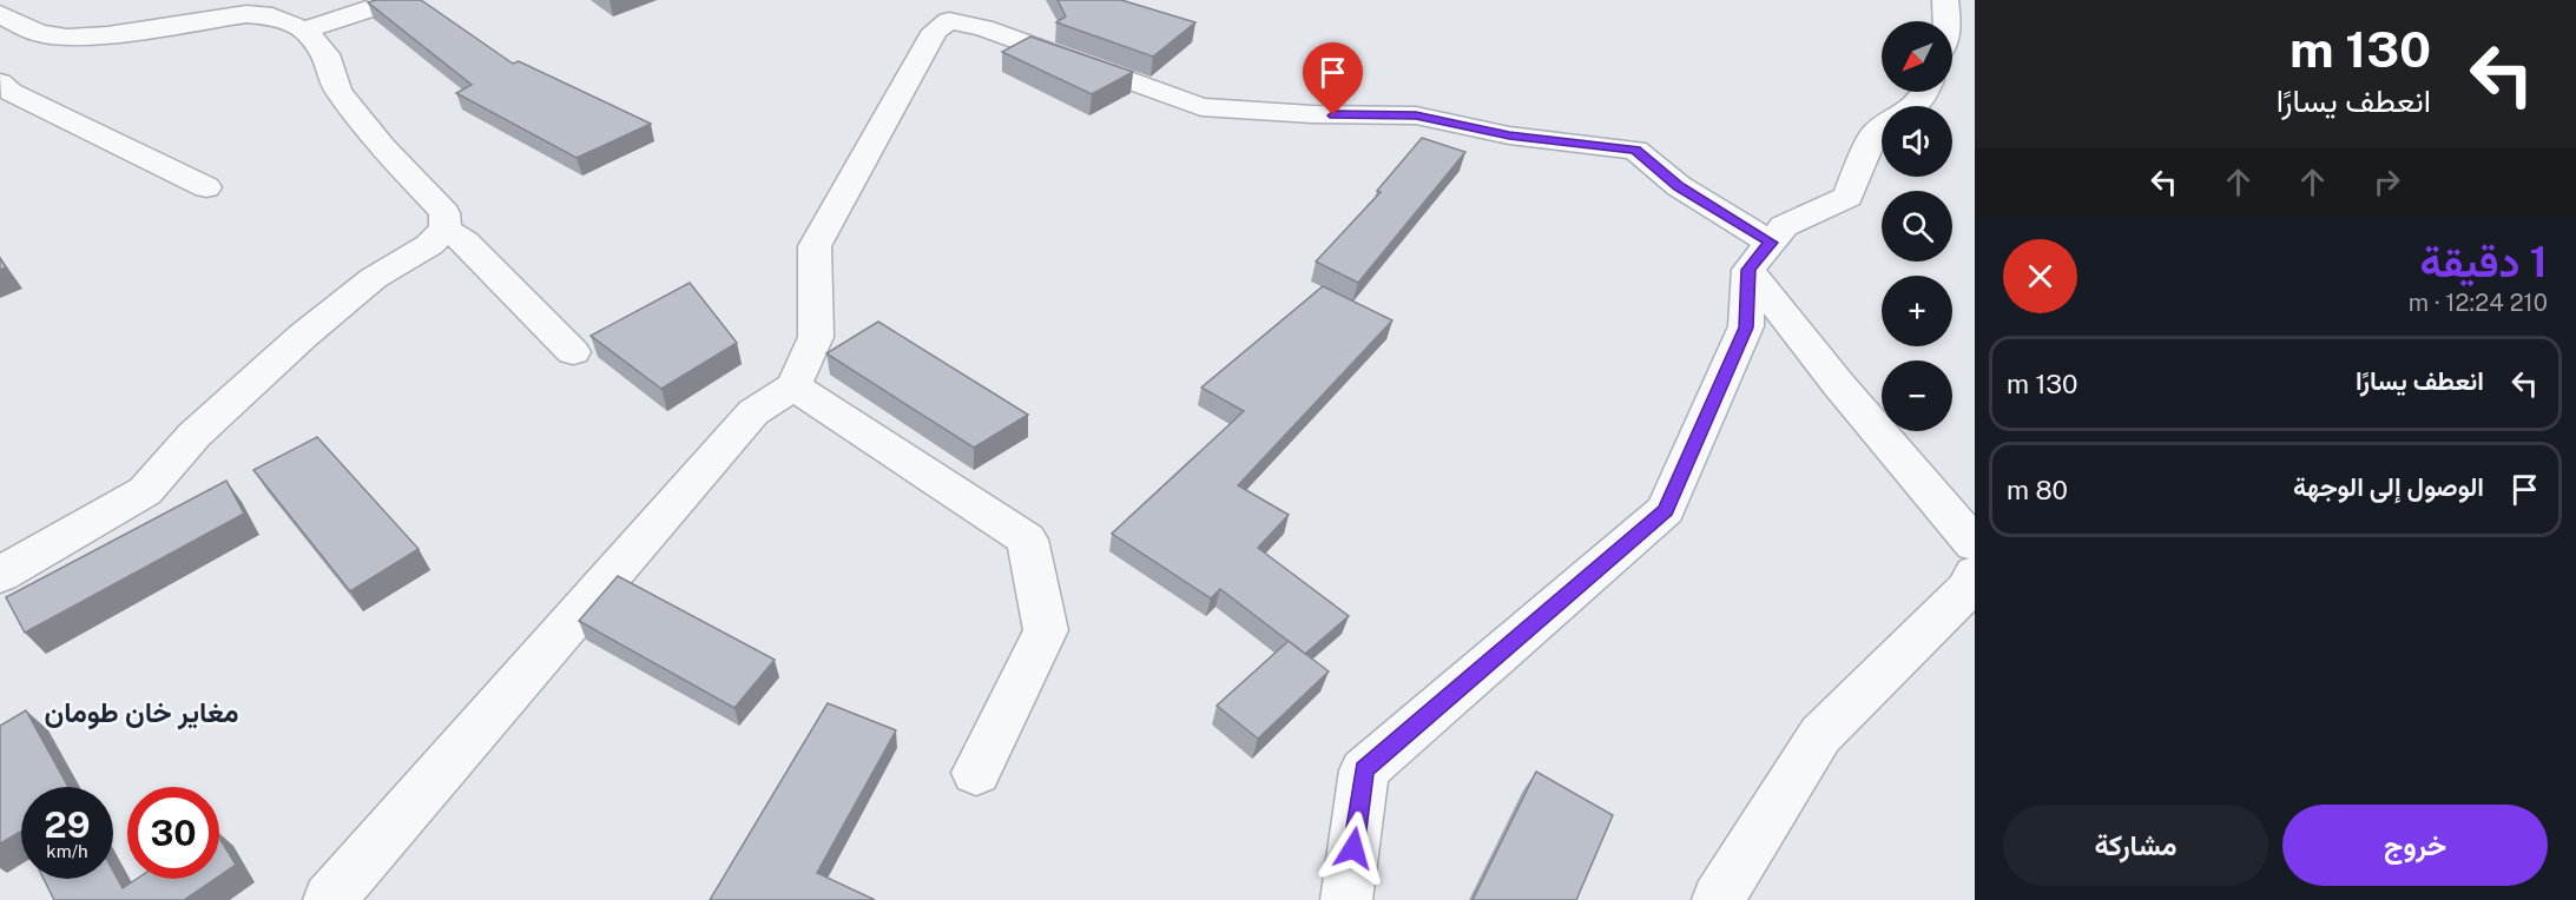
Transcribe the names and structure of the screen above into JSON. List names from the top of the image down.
{
  "districts": ["مغاير خان طومان"],
  "north": "bottom left",
  "page": {
    "turn": ["130 m", "انعطف يسارًا"],
    "map_buttons": ["+", "−"],
    "heading": ["1 دقيقة", "210 m · 12:24"],
    "list": [
      {
        "name": "انعطف يسارًا",
        "value": "130 m"
      },
      {
        "name": "الوصول إلى الوجهة",
        "value": "80 m"
      }
    ],
    "speed": "29 km/h",
    "limit": "30",
    "buttons": ["خروج", "مشاركة"]
  }
}
